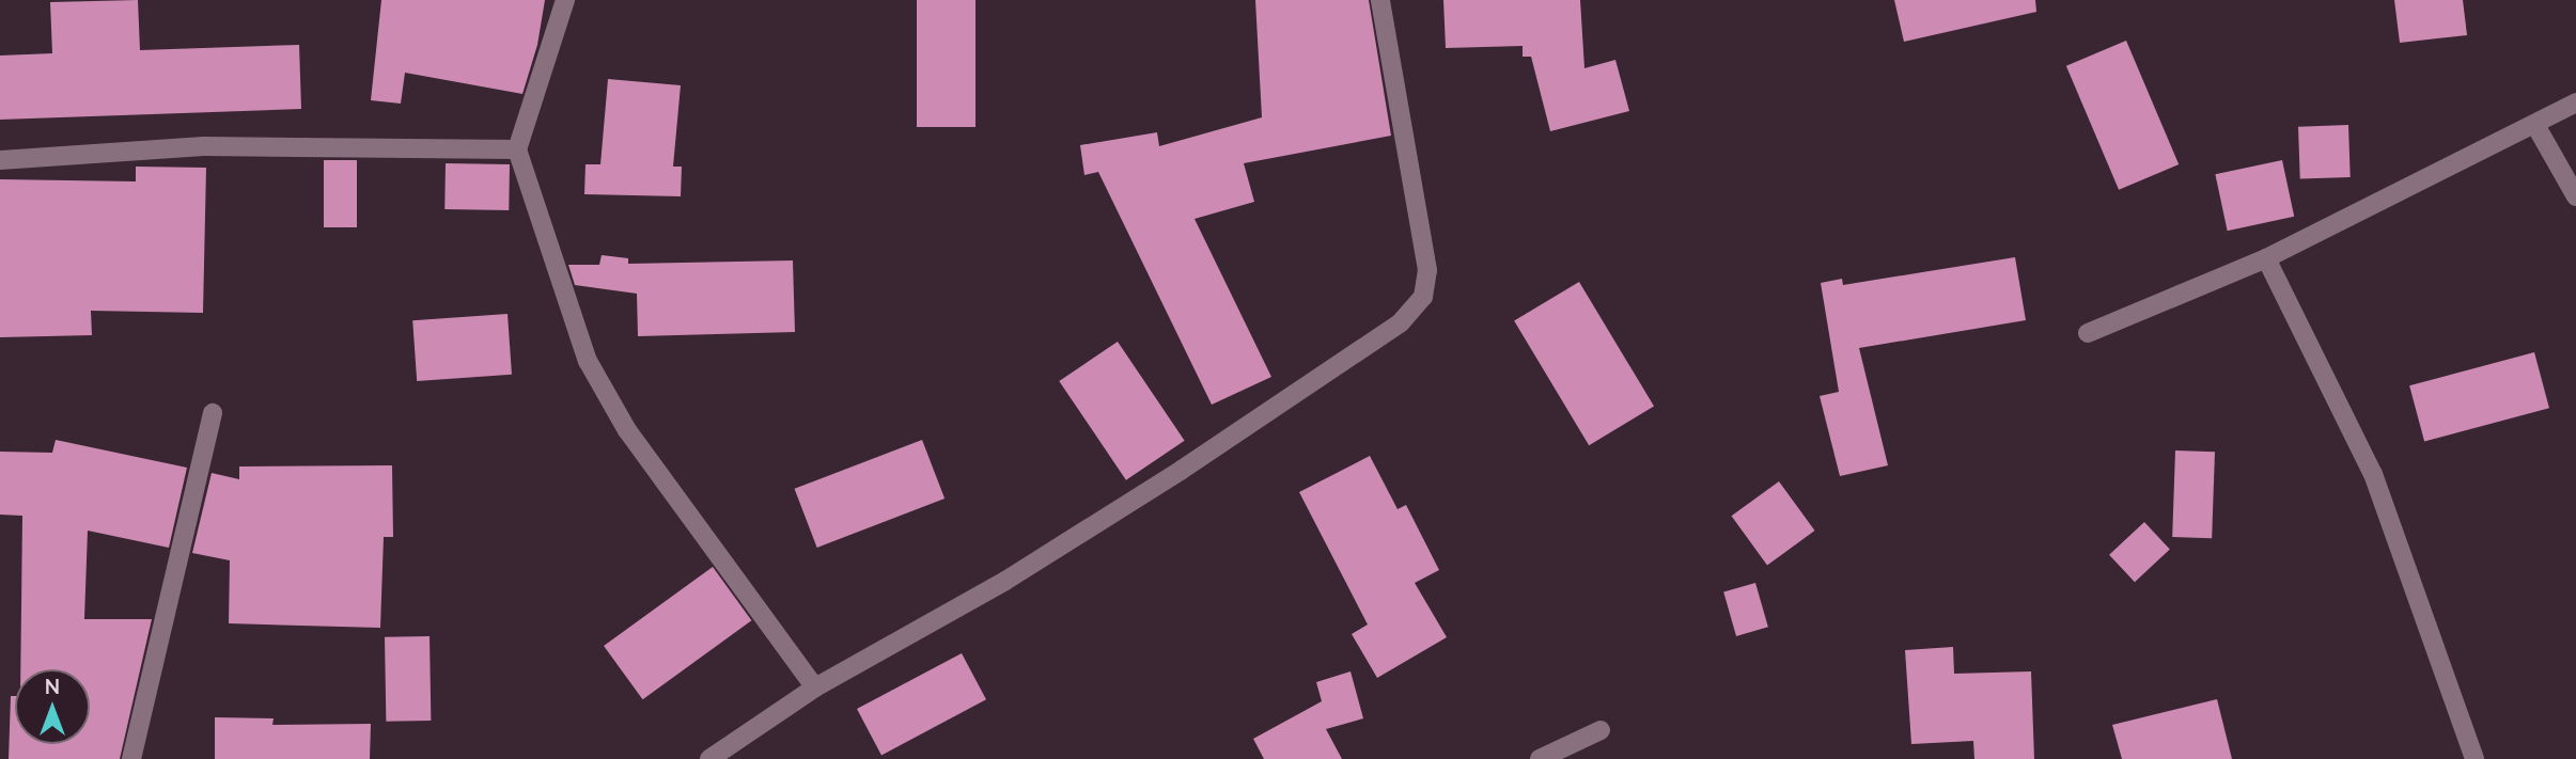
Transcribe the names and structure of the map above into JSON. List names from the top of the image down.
{
  "north": "top"
}
